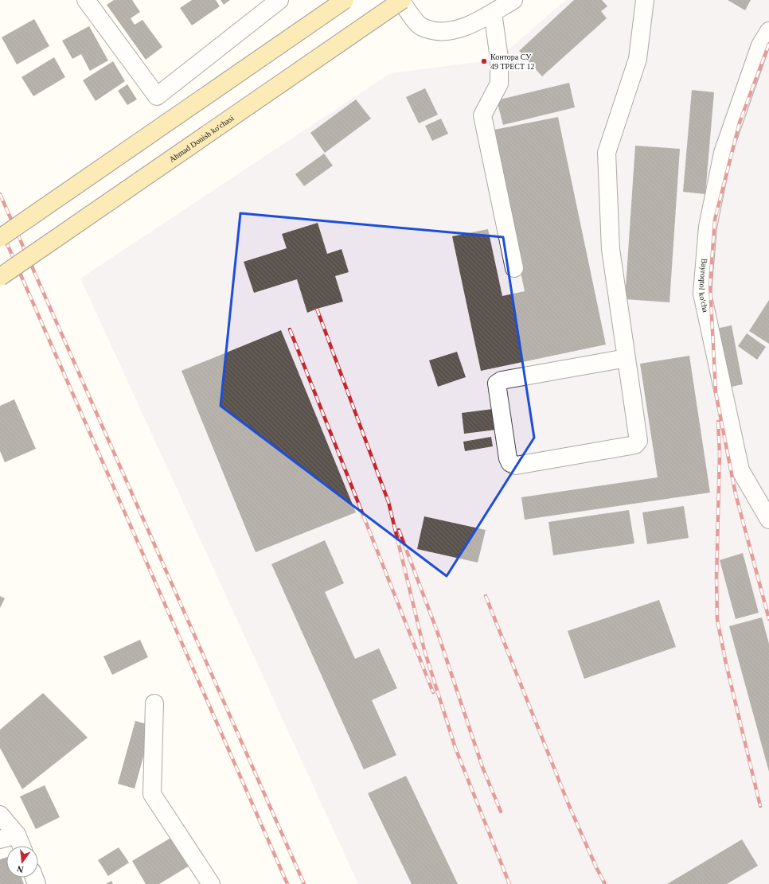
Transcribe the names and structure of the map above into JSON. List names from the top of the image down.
{
  "streets": {
    "main road": ["Ahmad Donish ko'chasi"],
    "street": ["Bayroqtol ko'cha"]
  },
  "places": ["Контора СУ 49 ТРЕСТ 12"],
  "north": "bottom"
}
